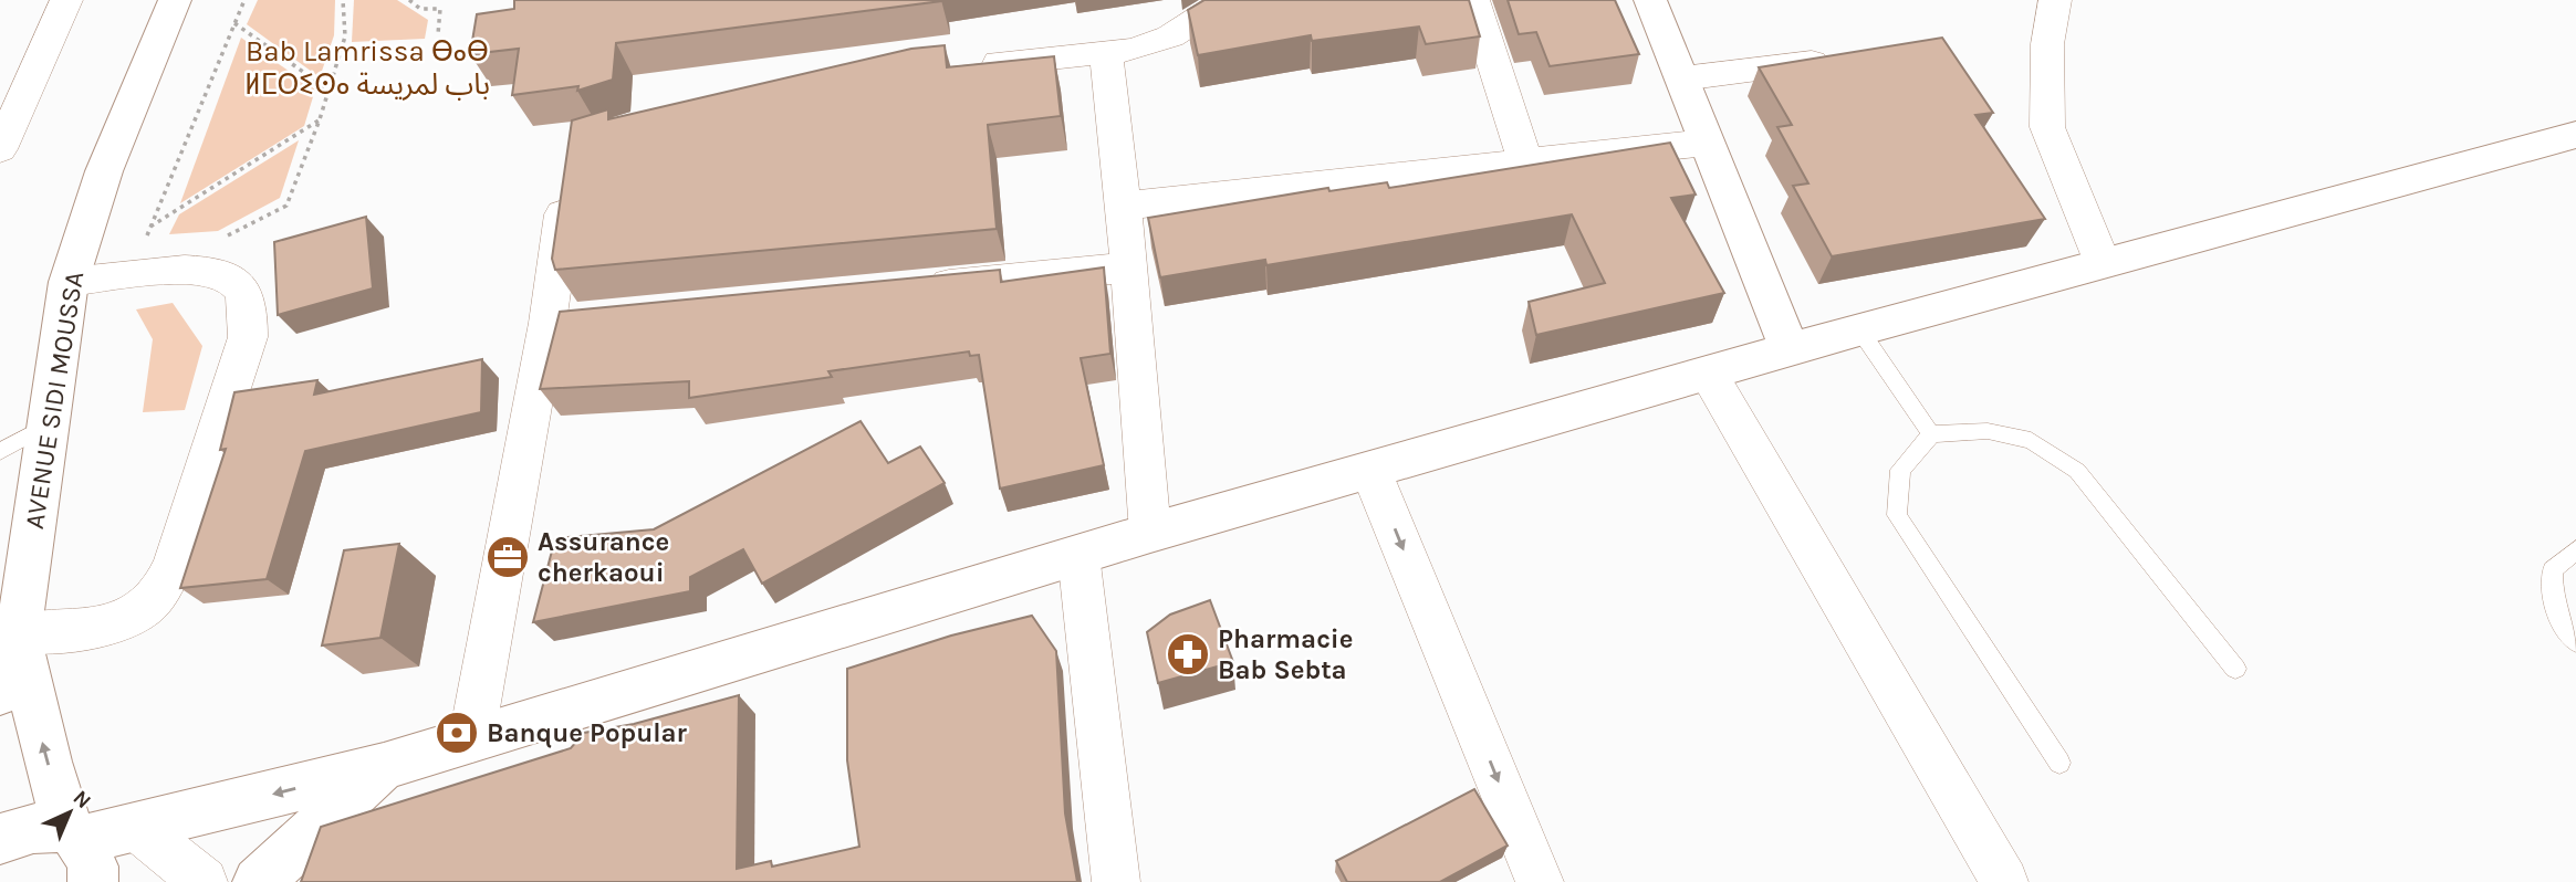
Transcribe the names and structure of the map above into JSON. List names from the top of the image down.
{
  "streets": {
    "street": ["AVENUE SIDI MOUSSA"]
  },
  "districts": ["Bab Lamrissa ⴱⴰⴱ ⵍⵎⵔⵉⵙⴰ باب لمريسة"],
  "places": {
    "office": ["Assurance cherkaoui"],
    "pharmacy": ["Pharmacie Bab Sebta"],
    "bank": ["Banque Popular"]
  },
  "north": "top right"
}
